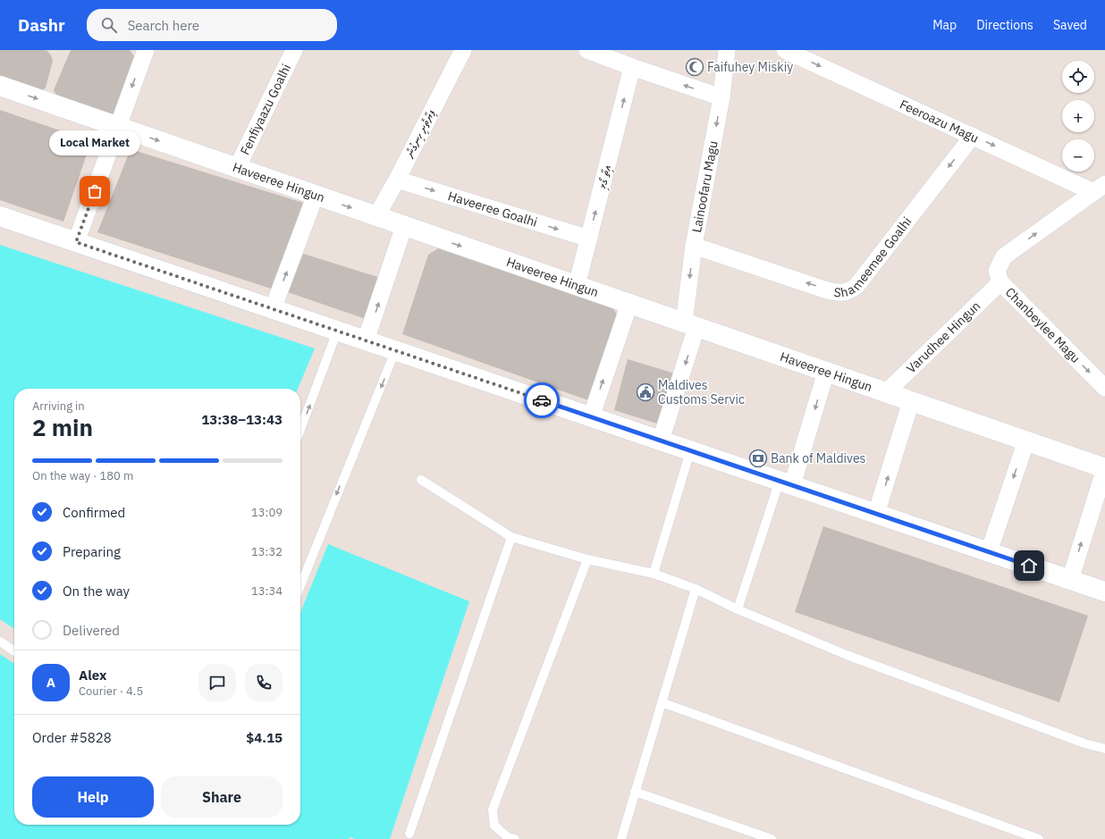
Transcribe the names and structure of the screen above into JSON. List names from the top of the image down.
{
  "streets": {
    "street": [
      "Fenfiyaazu Goalhi",
      "Feeroazu Magu",
      "ފިޔާތޮށި ހިނގުން",
      "އިތާ ގޯޅި",
      "Haveeree Hingun",
      "Lainoofaru Magu",
      "Haveeree Goalhi",
      "Shameemee Goalhi",
      "Chanbeylee Magu",
      "Varudhee Hingun"
    ]
  },
  "crossings": [
    ["Fenfiyaazu Goalhi", "Haveeree Hingun"],
    ["Feeroazu Magu", "Shameemee Goalhi"],
    ["Feeroazu Magu", "Chanbeylee Magu"],
    ["ފިޔާތޮށި ހިނގުން", "Haveeree Hingun"],
    ["ފިޔާތޮށި ހިނގުން", "Haveeree Goalhi"],
    ["އިތާ ގޯޅި", "Haveeree Hingun"],
    ["އިތާ ގޯޅި", "Haveeree Goalhi"],
    ["Haveeree Hingun", "Lainoofaru Magu"],
    ["Haveeree Hingun", "Varudhee Hingun"],
    ["Lainoofaru Magu", "Shameemee Goalhi"],
    ["Chanbeylee Magu", "Varudhee Hingun"]
  ],
  "one_way": [
    "Feeroazu Magu",
    "އިތާ ގޯޅި",
    "Haveeree Goalhi",
    "Shameemee Goalhi"
  ],
  "places": {
    "mosque": ["Faifuhey Miskiy"],
    "other": ["Local Market"],
    "public building": ["Maldives Customs Servic"],
    "bank": ["Bank of Maldives"]
  },
  "page": {
    "header": "Dashr",
    "search": "Search here",
    "nav": ["Map", "Directions", "Saved"],
    "map_buttons": ["+", "−"],
    "bubble": "Local Market",
    "heading": ["2 min", "Arriving in", "13:38–13:43"],
    "panel": [
      "Alex",
      "Courier · 4.5",
      "Order #5828",
      "$4.15"
    ],
    "bar": "On the way · 180 m",
    "list": [
      ["Confirmed", "13:09"],
      ["Preparing", "13:32"],
      ["On the way", "13:34"],
      "Delivered"
    ],
    "round": "A",
    "buttons": ["Help", "Share"]
  }
}
